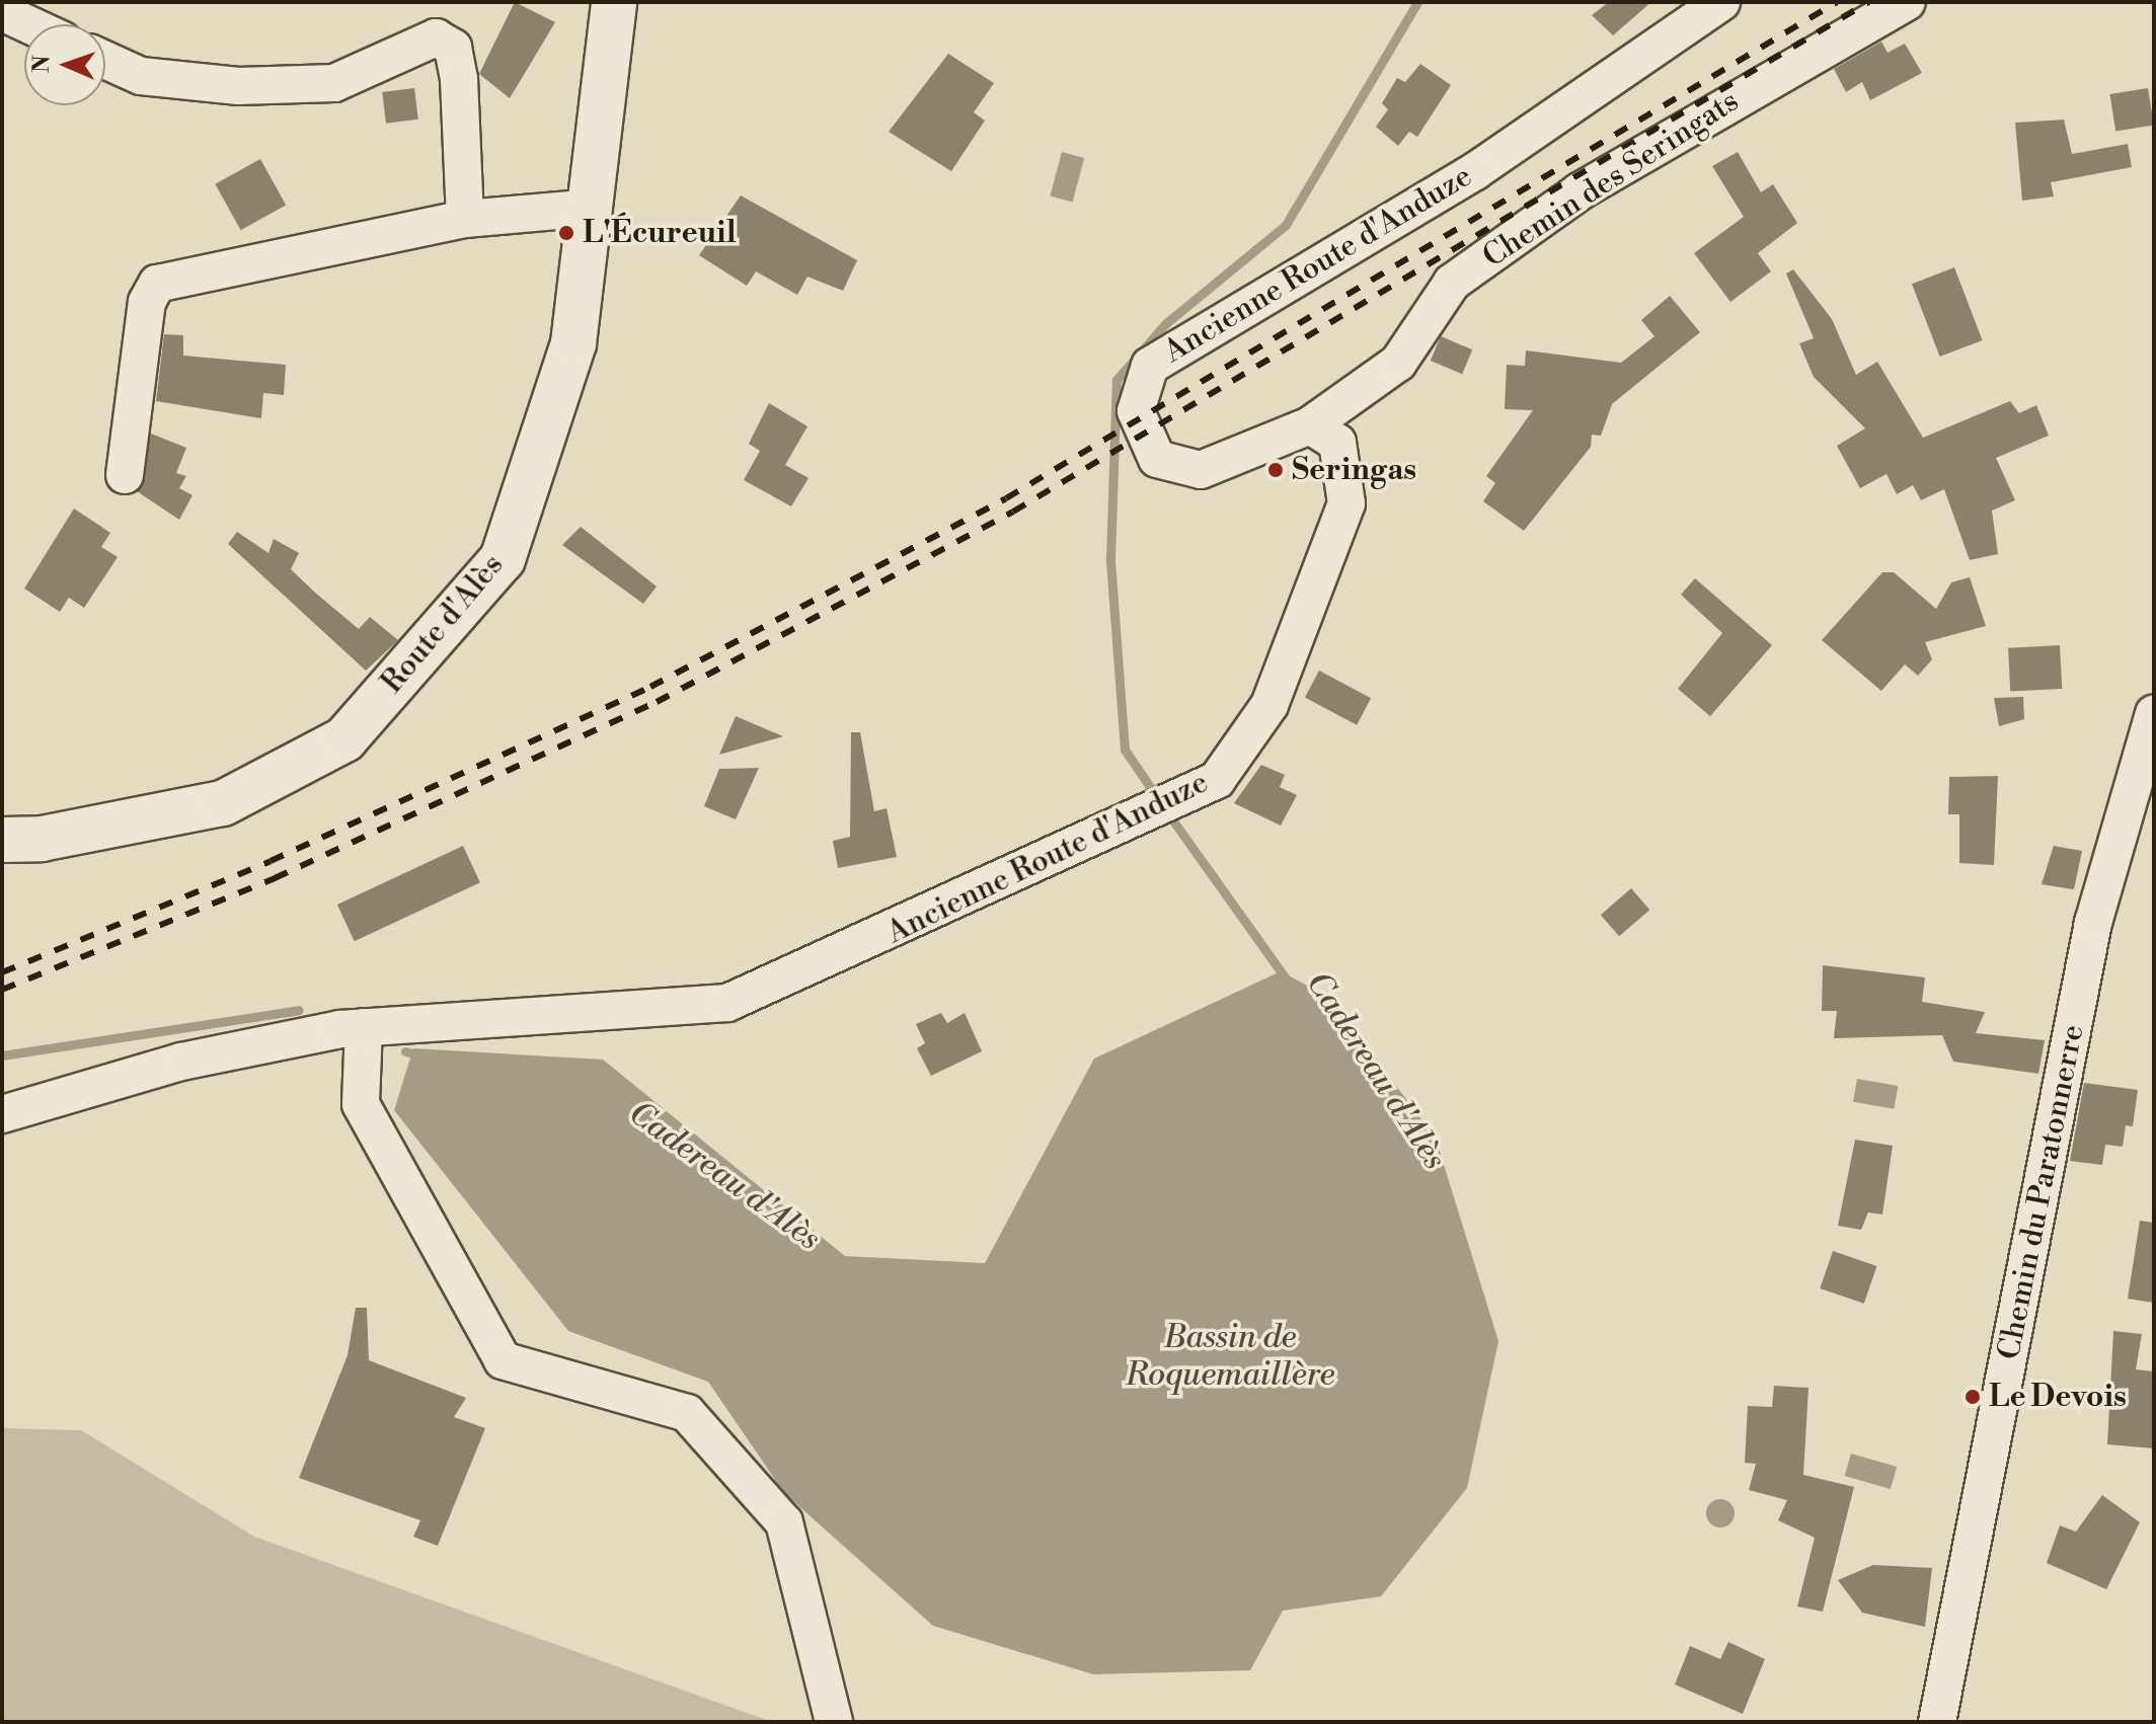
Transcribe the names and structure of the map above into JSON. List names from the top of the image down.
{
  "streets": {
    "main road": ["Route d'Alès"],
    "street": ["Chemin des Seringats", "Ancienne Route d'Anduze", "Chemin du Paratonnerre"]
  },
  "crossings": [
    ["Chemin des Seringats", "Ancienne Route d'Anduze"]
  ],
  "water": ["Cadereau d'Alès", "Bassin de Roquemaillère"],
  "places": ["L'Écureuil", "Seringas", "Le Devois"],
  "north": "left"
}
